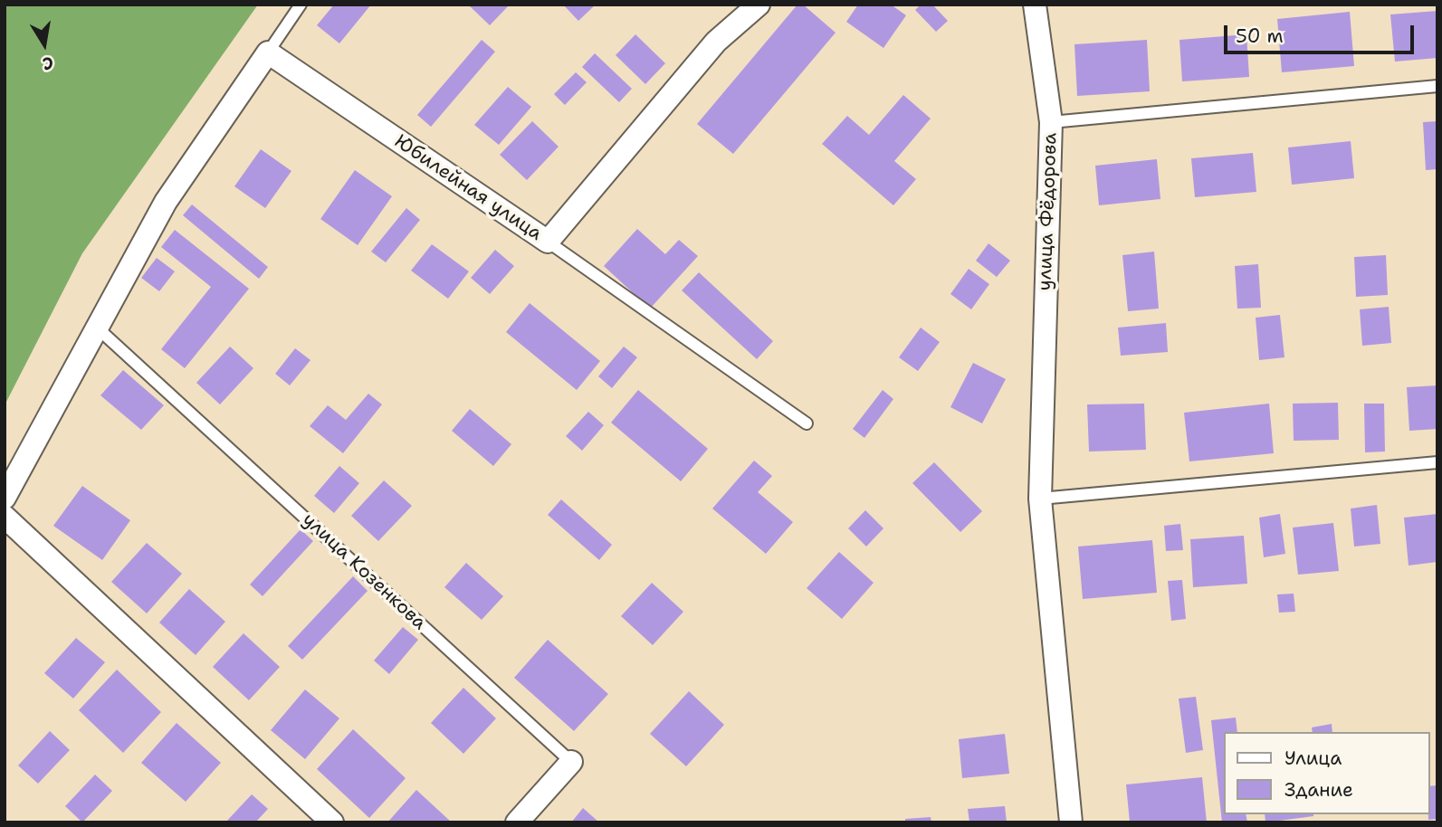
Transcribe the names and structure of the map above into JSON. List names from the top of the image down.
{
  "streets": {
    "street": ["Юбилейная улица", "улица Фёдорова", "улица Козенкова"]
  },
  "legend": ["Улица", "Здание"],
  "scale_bar": "50 m",
  "north": "bottom"
}
